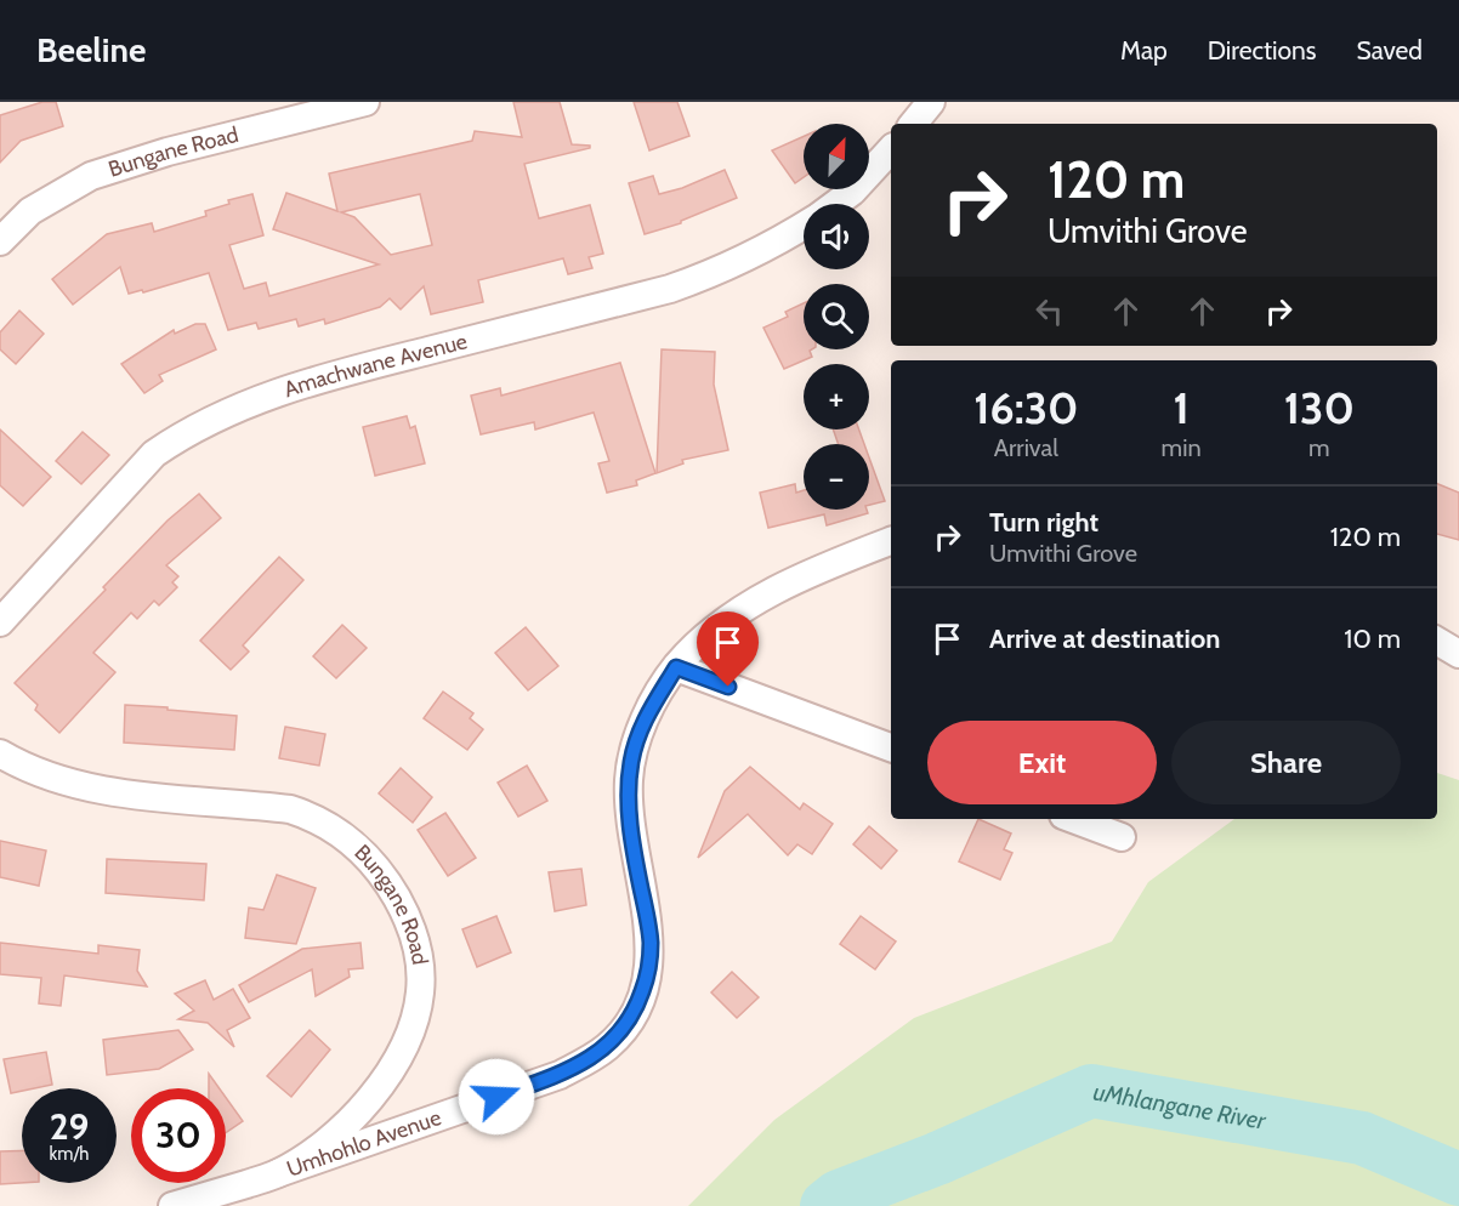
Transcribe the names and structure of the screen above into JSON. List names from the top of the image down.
{
  "streets": {
    "street": ["Bungane Road", "Amachwane Avenue", "Umhohlo Avenue"]
  },
  "crossings": [
    ["Bungane Road", "Umhohlo Avenue"]
  ],
  "water": ["uMhlangane River"],
  "north": "top right",
  "page": {
    "header": "Beeline",
    "nav": ["Map", "Directions", "Saved"],
    "map_buttons": ["+", "−"],
    "turn": ["120 m", "Umvithi Grove"],
    "eta": [
      "16:30",
      "Arrival",
      "1",
      "min",
      "130",
      "m"
    ],
    "list": [
      {
        "name": "Turn right",
        "note": "Umvithi Grove",
        "value": "120 m"
      },
      {
        "name": "Arrive at destination",
        "value": "10 m"
      }
    ],
    "buttons": ["Exit", "Share"],
    "speed": "29 km/h",
    "limit": "30"
  }
}
